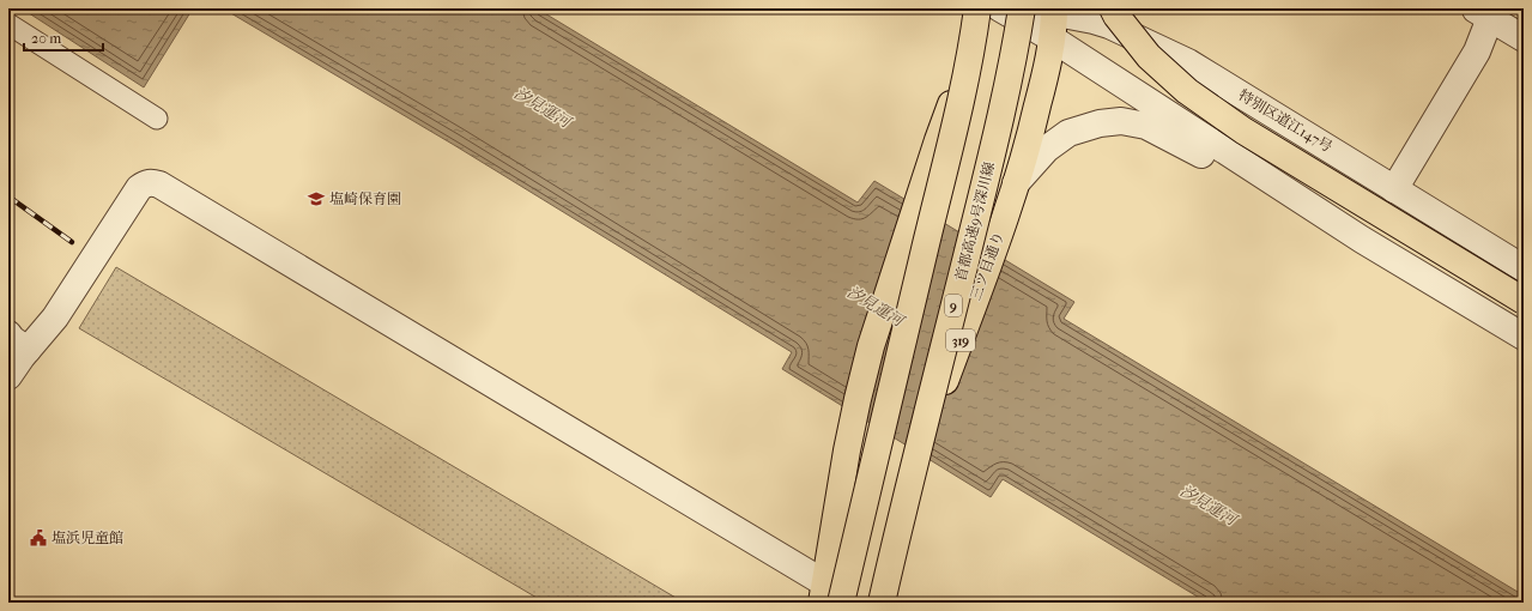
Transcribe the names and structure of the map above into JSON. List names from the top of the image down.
{
  "streets": {
    "main road": [
      "首都高速9号深川線",
      "三ツ目通り",
      "9",
      "319"
    ],
    "street": ["特別区道江147号"]
  },
  "crossings": [
    ["特別区道江147号", "三ツ目通り"],
    ["首都高速9号深川線", "三ツ目通り"]
  ],
  "water": ["汐見運河"],
  "places": {
    "school or university": ["塩崎保育園"],
    "public building": ["塩浜児童館"]
  },
  "scale_bar": "20 m"
}
